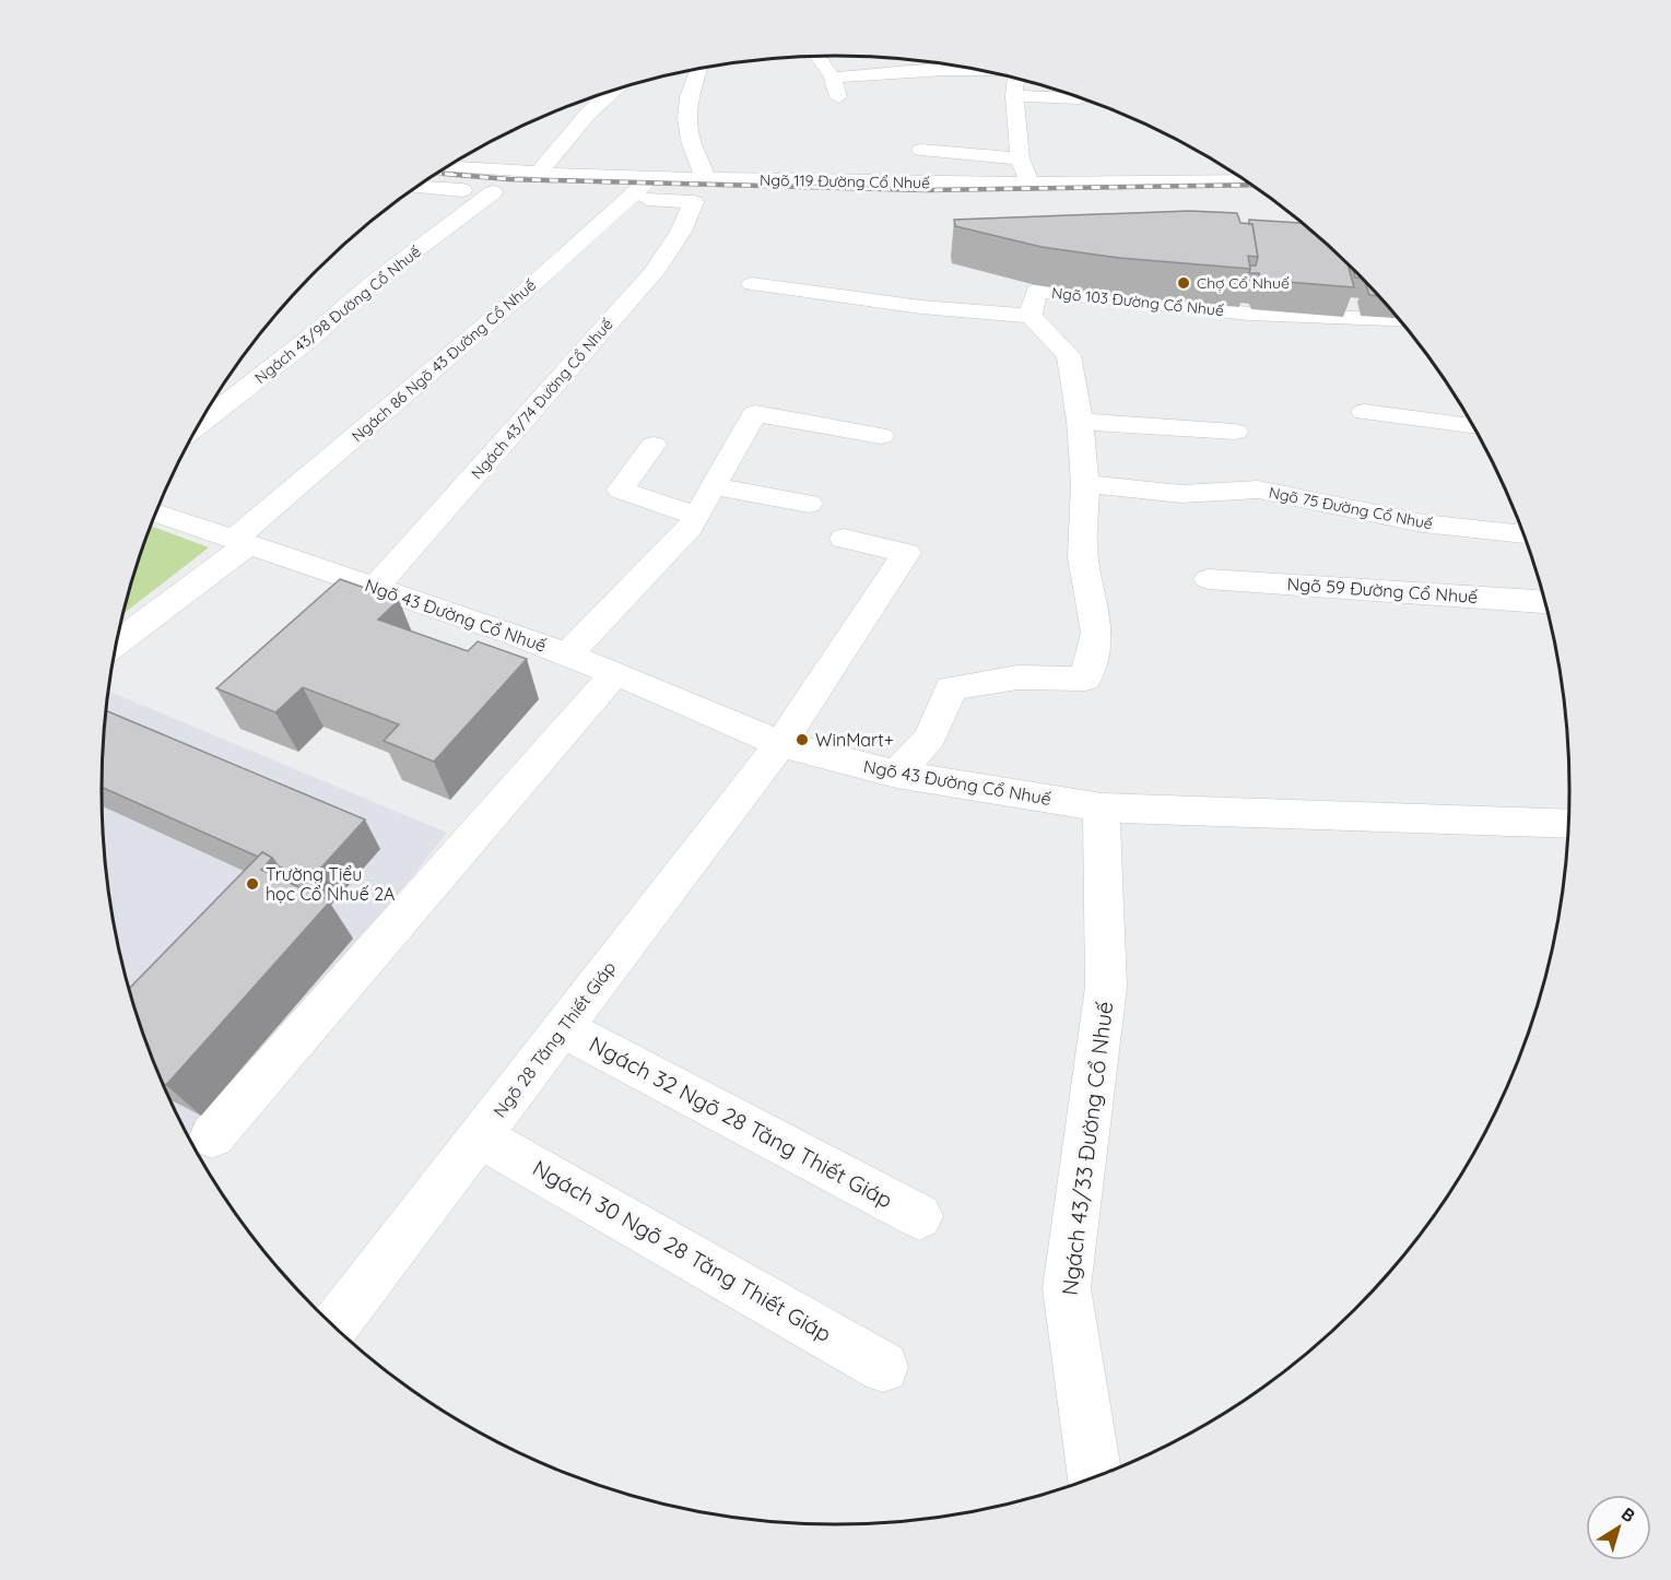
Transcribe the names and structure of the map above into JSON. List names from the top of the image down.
{
  "streets": {
    "street": [
      "Ngõ 119 Đường Cổ Nhuế",
      "Ngõ 103 Đường Cổ Nhuế",
      "Ngách 43/98 Đường Cổ Nhuế",
      "Ngách 86 Ngõ 43 Đường Cổ Nhuế",
      "Ngách 43/74 Đường Cổ Nhuế",
      "Ngõ 75 Đường Cổ Nhuế",
      "Ngõ 59 Đường Cổ Nhuế",
      "Ngõ 43 Đường Cổ Nhuế",
      "Ngõ 28 Tăng Thiết Giáp",
      "Ngách 32 Ngõ 28 Tăng Thiết Giáp",
      "Ngách 43/33 Đường Cổ Nhuế",
      "Ngách 30 Ngõ 28 Tăng Thiết Giáp"
    ]
  },
  "crossings": [
    ["Ngõ 119 Đường Cổ Nhuế", "Ngách 43/98 Đường Cổ Nhuế"],
    ["Ngõ 119 Đường Cổ Nhuế", "Ngách 86 Ngõ 43 Đường Cổ Nhuế"],
    ["Ngõ 119 Đường Cổ Nhuế", "Ngách 43/74 Đường Cổ Nhuế"],
    ["Ngõ 103 Đường Cổ Nhuế", "Ngõ 75 Đường Cổ Nhuế"],
    ["Ngõ 103 Đường Cổ Nhuế", "Ngõ 43 Đường Cổ Nhuế"],
    ["Ngách 86 Ngõ 43 Đường Cổ Nhuế", "Ngõ 43 Đường Cổ Nhuế"],
    ["Ngách 43/74 Đường Cổ Nhuế", "Ngõ 43 Đường Cổ Nhuế"],
    ["Ngõ 43 Đường Cổ Nhuế", "Ngõ 28 Tăng Thiết Giáp"],
    ["Ngõ 43 Đường Cổ Nhuế", "Ngách 43/33 Đường Cổ Nhuế"],
    ["Ngõ 28 Tăng Thiết Giáp", "Ngách 32 Ngõ 28 Tăng Thiết Giáp"],
    ["Ngõ 28 Tăng Thiết Giáp", "Ngách 30 Ngõ 28 Tăng Thiết Giáp"]
  ],
  "places": ["Chợ Cổ Nhuế", "WinMart+", "Trường Tiểu học Cổ Nhuế 2A"],
  "north": "top right"
}
